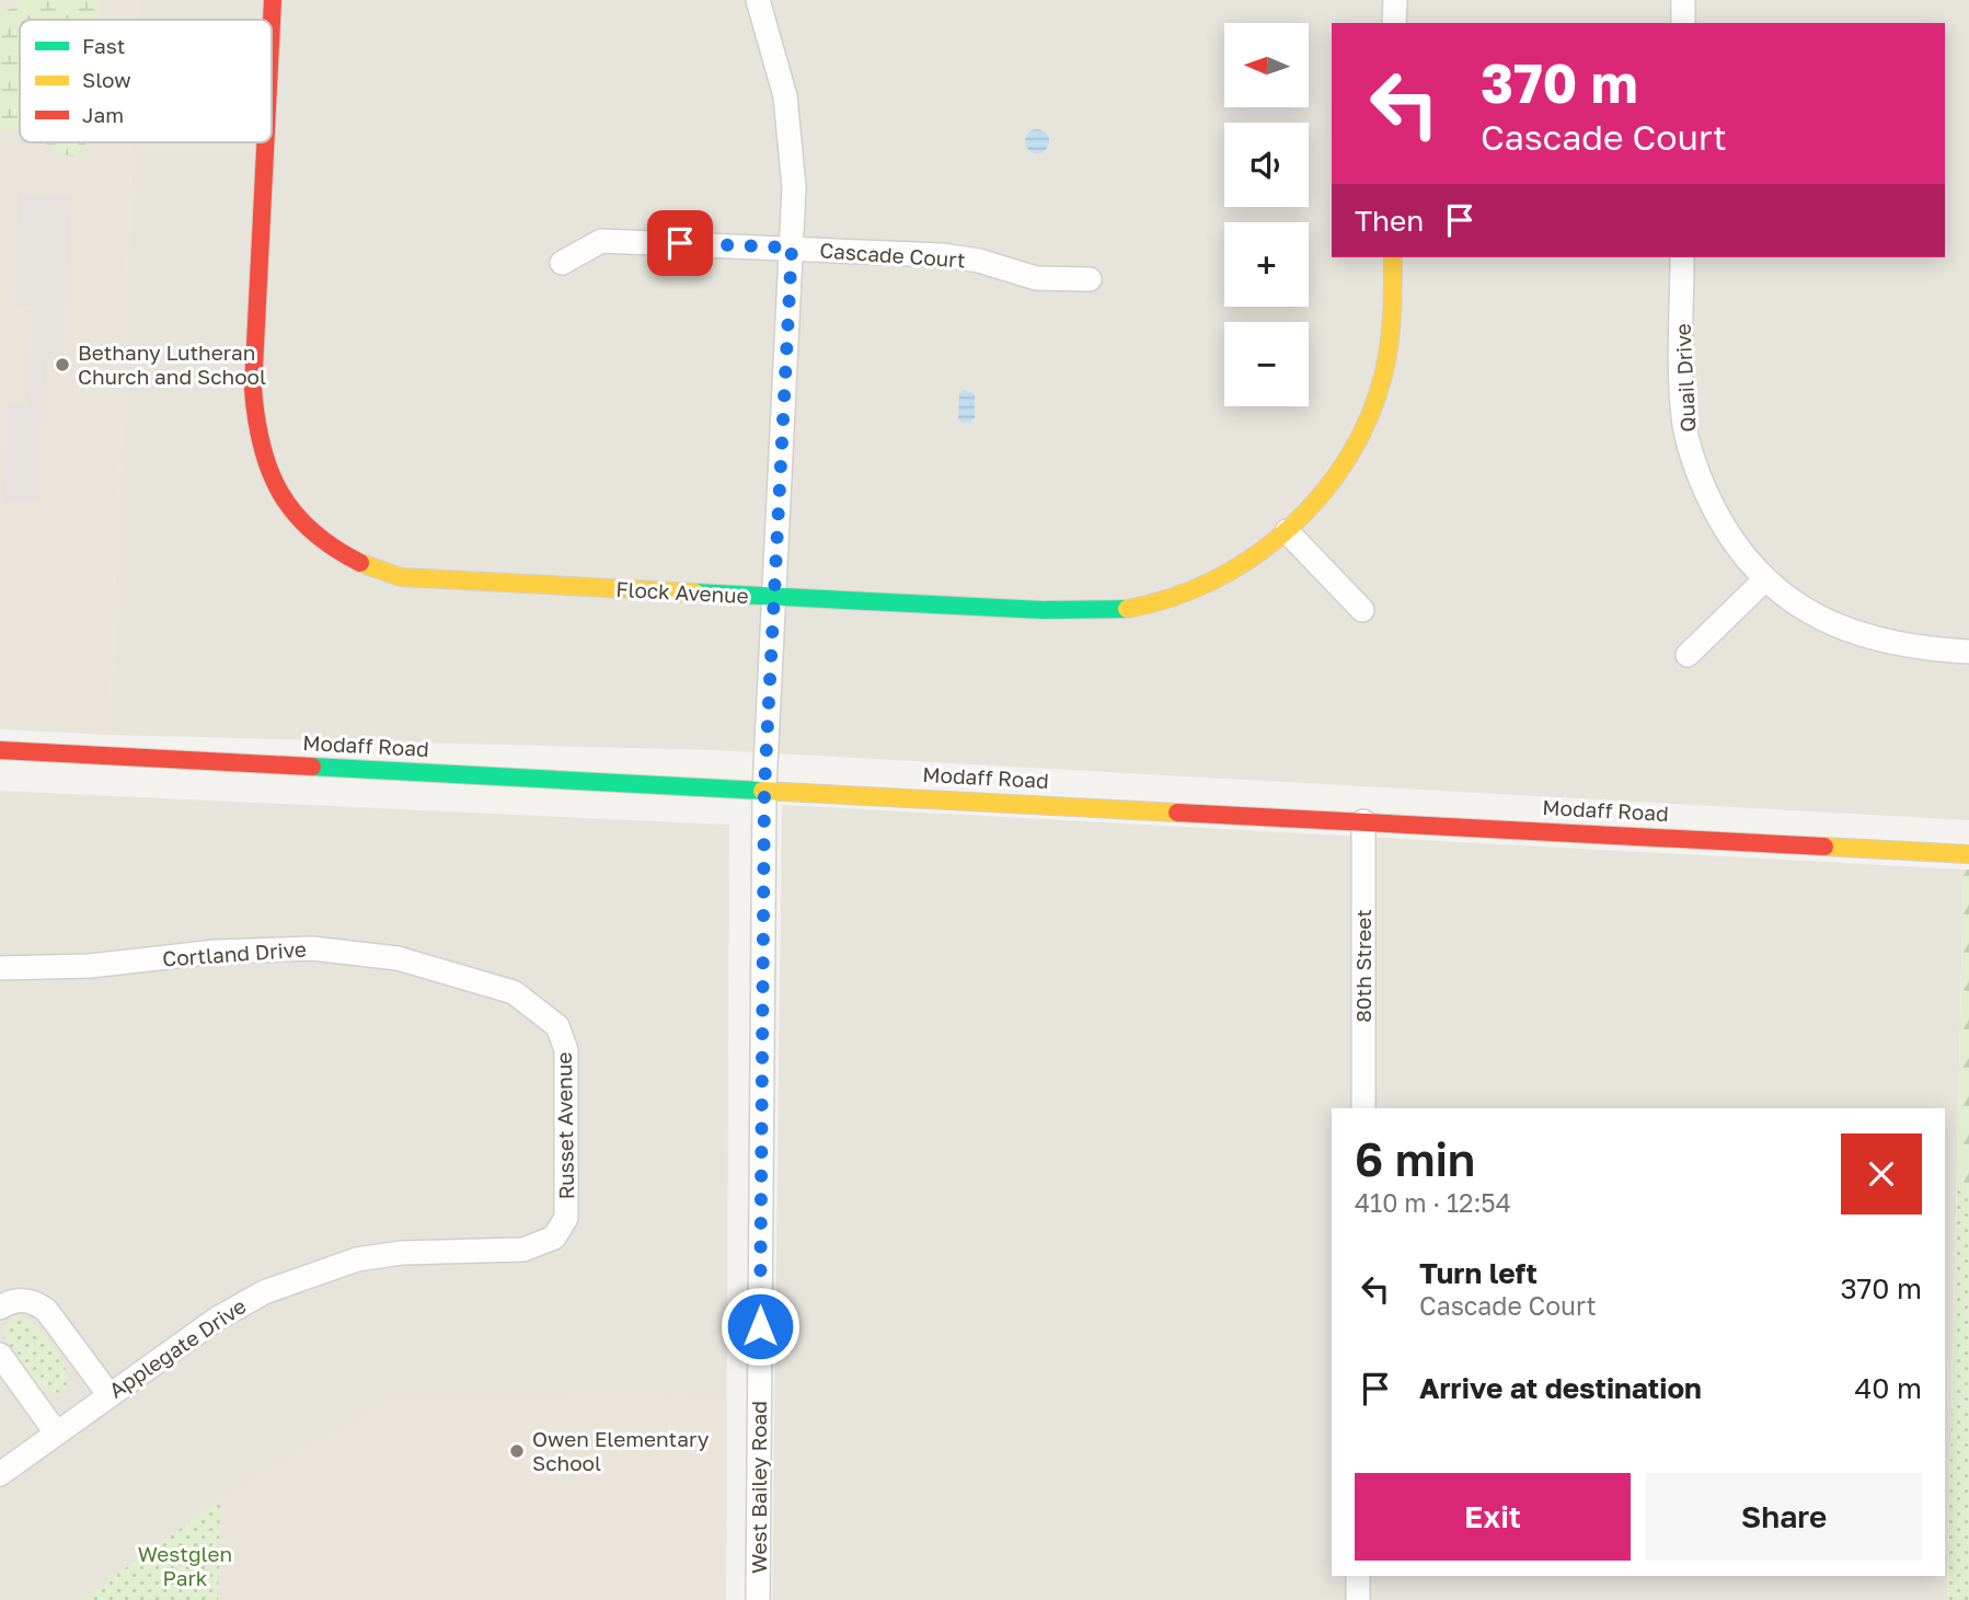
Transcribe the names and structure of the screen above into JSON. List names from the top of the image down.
{
  "streets": {
    "street": [
      "Cascade Court",
      "Quail Drive",
      "Flock Avenue",
      "Modaff Road",
      "Cortland Drive",
      "80th Street",
      "Russet Avenue",
      "Applegate Drive",
      "West Bailey Road"
    ]
  },
  "crossings": [
    ["Cascade Court", "West Bailey Road"],
    ["Flock Avenue", "West Bailey Road"],
    ["Modaff Road", "80th Street"],
    ["Modaff Road", "West Bailey Road"],
    ["Cortland Drive", "Russet Avenue"],
    ["Russet Avenue", "Applegate Drive"]
  ],
  "parks": ["Westglen Park"],
  "places": ["Bethany Lutheran Church and School", "Owen Elementary School"],
  "legend": ["Fast", "Slow", "Jam"],
  "north": "left",
  "page": {
    "map_buttons": ["+", "−"],
    "turn": ["370 m", "Cascade Court"],
    "then": "Then",
    "heading": ["6 min", "410 m · 12:54"],
    "list": [
      {
        "name": "Turn left",
        "note": "Cascade Court",
        "value": "370 m"
      },
      {
        "name": "Arrive at destination",
        "value": "40 m"
      }
    ],
    "buttons": ["Exit", "Share"]
  }
}
